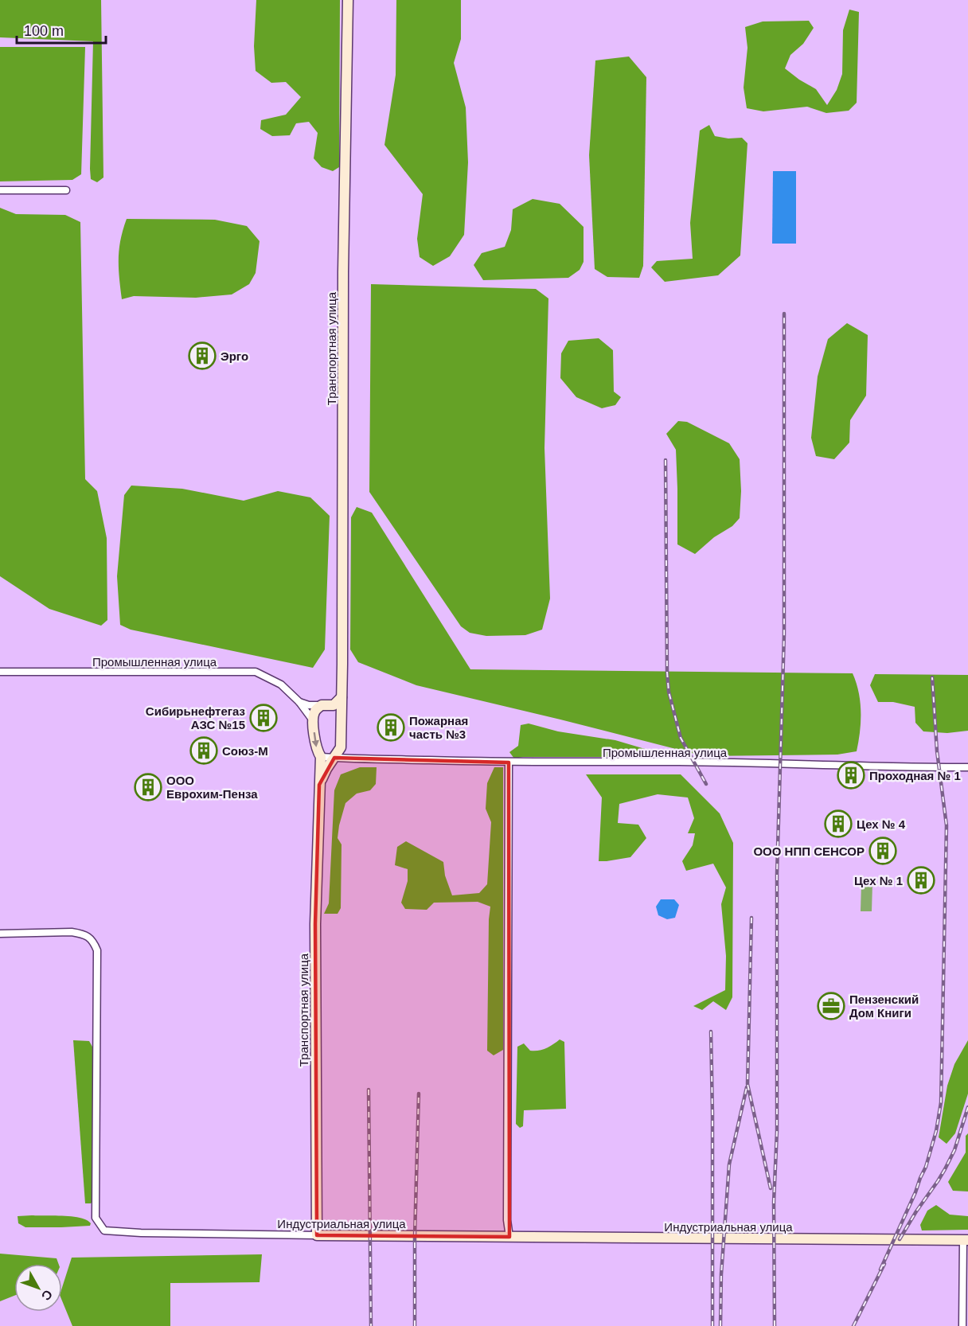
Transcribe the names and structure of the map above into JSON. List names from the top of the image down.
{
  "streets": {
    "street": ["Транспортная улица", "Промышленная улица", "Индустриальная улица"]
  },
  "crossings": [
    ["Транспортная улица", "Промышленная улица"],
    ["Транспортная улица", "Индустриальная улица"]
  ],
  "places": {
    "building": [
      "Эрго",
      "Сибирьнефтегаз АЗС №15",
      "Пожарная часть №3",
      "Союз-М",
      "Проходная № 1",
      "ООО Еврохим-Пенза",
      "Цех № 4",
      "ООО НПП СЕНСОР",
      "Цех № 1"
    ],
    "office": ["Пензенский Дом Книги"]
  },
  "scale_bar": "100 m",
  "north": "bottom right"
}
